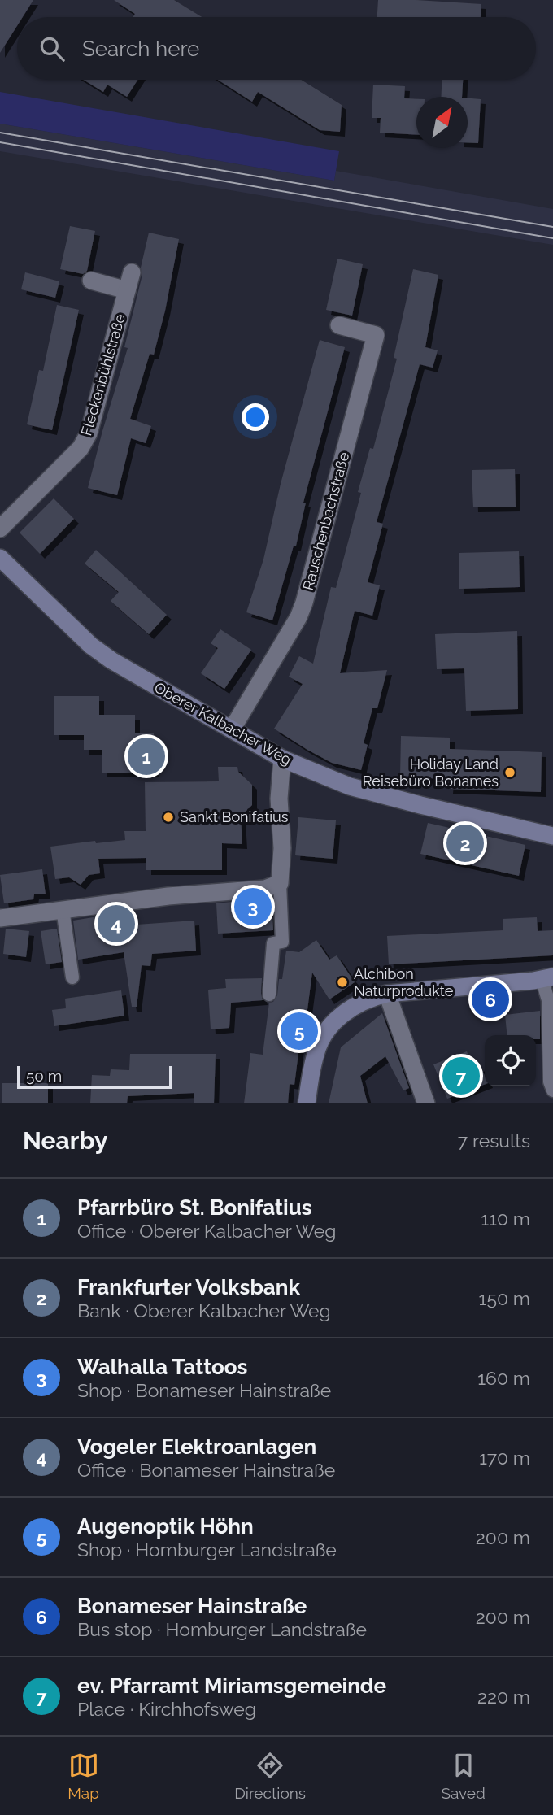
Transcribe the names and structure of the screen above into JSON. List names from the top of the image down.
{
  "streets": {
    "street": ["Fleckenbühlstraße", "Rauschenbachstraße", "Oberer Kalbacher Weg"]
  },
  "crossings": [
    ["Rauschenbachstraße", "Oberer Kalbacher Weg"]
  ],
  "places": ["Holiday Land Reisebüro Bonames", "Sankt Bonifatius", "Alchibon Naturprodukte"],
  "scale_bar": "50 m",
  "north": "top right",
  "page": {
    "search": "Search here",
    "pins": [
      "1",
      "2",
      "3",
      "4",
      "6",
      "5",
      "7"
    ],
    "scale": "50 m",
    "heading": ["Nearby", "7 results"],
    "list": [
      {
        "mark": "1",
        "name": "Pfarrbüro St. Bonifatius",
        "note": "Office · Oberer Kalbacher Weg",
        "value": "110 m"
      },
      {
        "mark": "2",
        "name": "Frankfurter Volksbank",
        "note": "Bank · Oberer Kalbacher Weg",
        "value": "150 m"
      },
      {
        "mark": "3",
        "name": "Walhalla Tattoos",
        "note": "Shop · Bonameser Hainstraße",
        "value": "160 m"
      },
      {
        "mark": "4",
        "name": "Vogeler Elektroanlagen",
        "note": "Office · Bonameser Hainstraße",
        "value": "170 m"
      },
      {
        "mark": "5",
        "name": "Augenoptik Höhn",
        "note": "Shop · Homburger Landstraße",
        "value": "200 m"
      },
      {
        "mark": "6",
        "name": "Bonameser Hainstraße",
        "note": "Bus stop · Homburger Landstraße",
        "value": "200 m"
      },
      {
        "mark": "7",
        "name": "ev. Pfarramt Miriamsgemeinde",
        "note": "Place · Kirchhofsweg",
        "value": "220 m"
      }
    ],
    "nav": ["Map", "Directions", "Saved"]
  }
}
